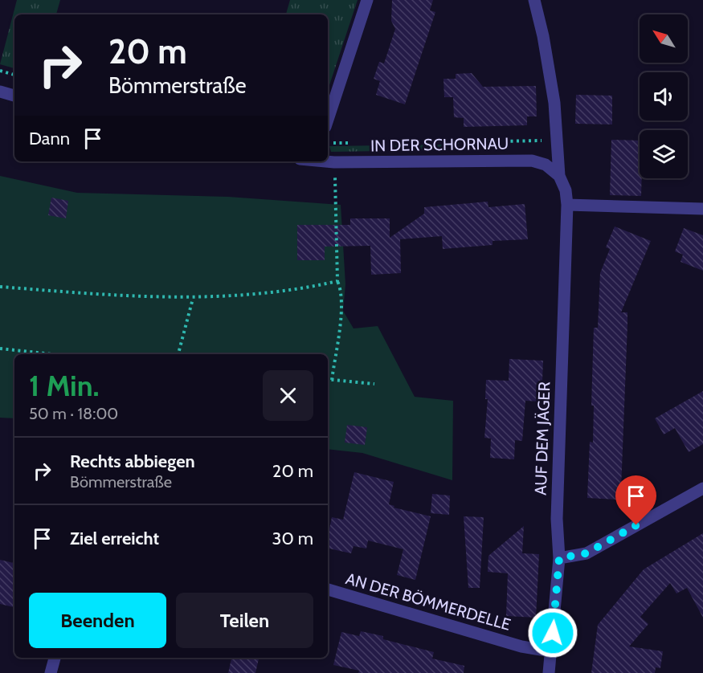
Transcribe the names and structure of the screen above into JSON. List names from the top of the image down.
{
  "streets": {
    "street": ["IN DER SCHORNAU", "AUF DEM JÄGER", "AN DER BÖMMERDELLE"]
  },
  "crossings": [
    ["IN DER SCHORNAU", "AUF DEM JÄGER"],
    ["AUF DEM JÄGER", "AN DER BÖMMERDELLE"]
  ],
  "north": "top left",
  "page": {
    "turn": ["20 m", "Bömmerstraße"],
    "then": "Dann",
    "heading": ["1 Min.", "50 m · 18:00"],
    "list": [
      {
        "name": "Rechts abbiegen",
        "note": "Bömmerstraße",
        "value": "20 m"
      },
      {
        "name": "Ziel erreicht",
        "value": "30 m"
      }
    ],
    "buttons": ["Beenden", "Teilen"]
  }
}
